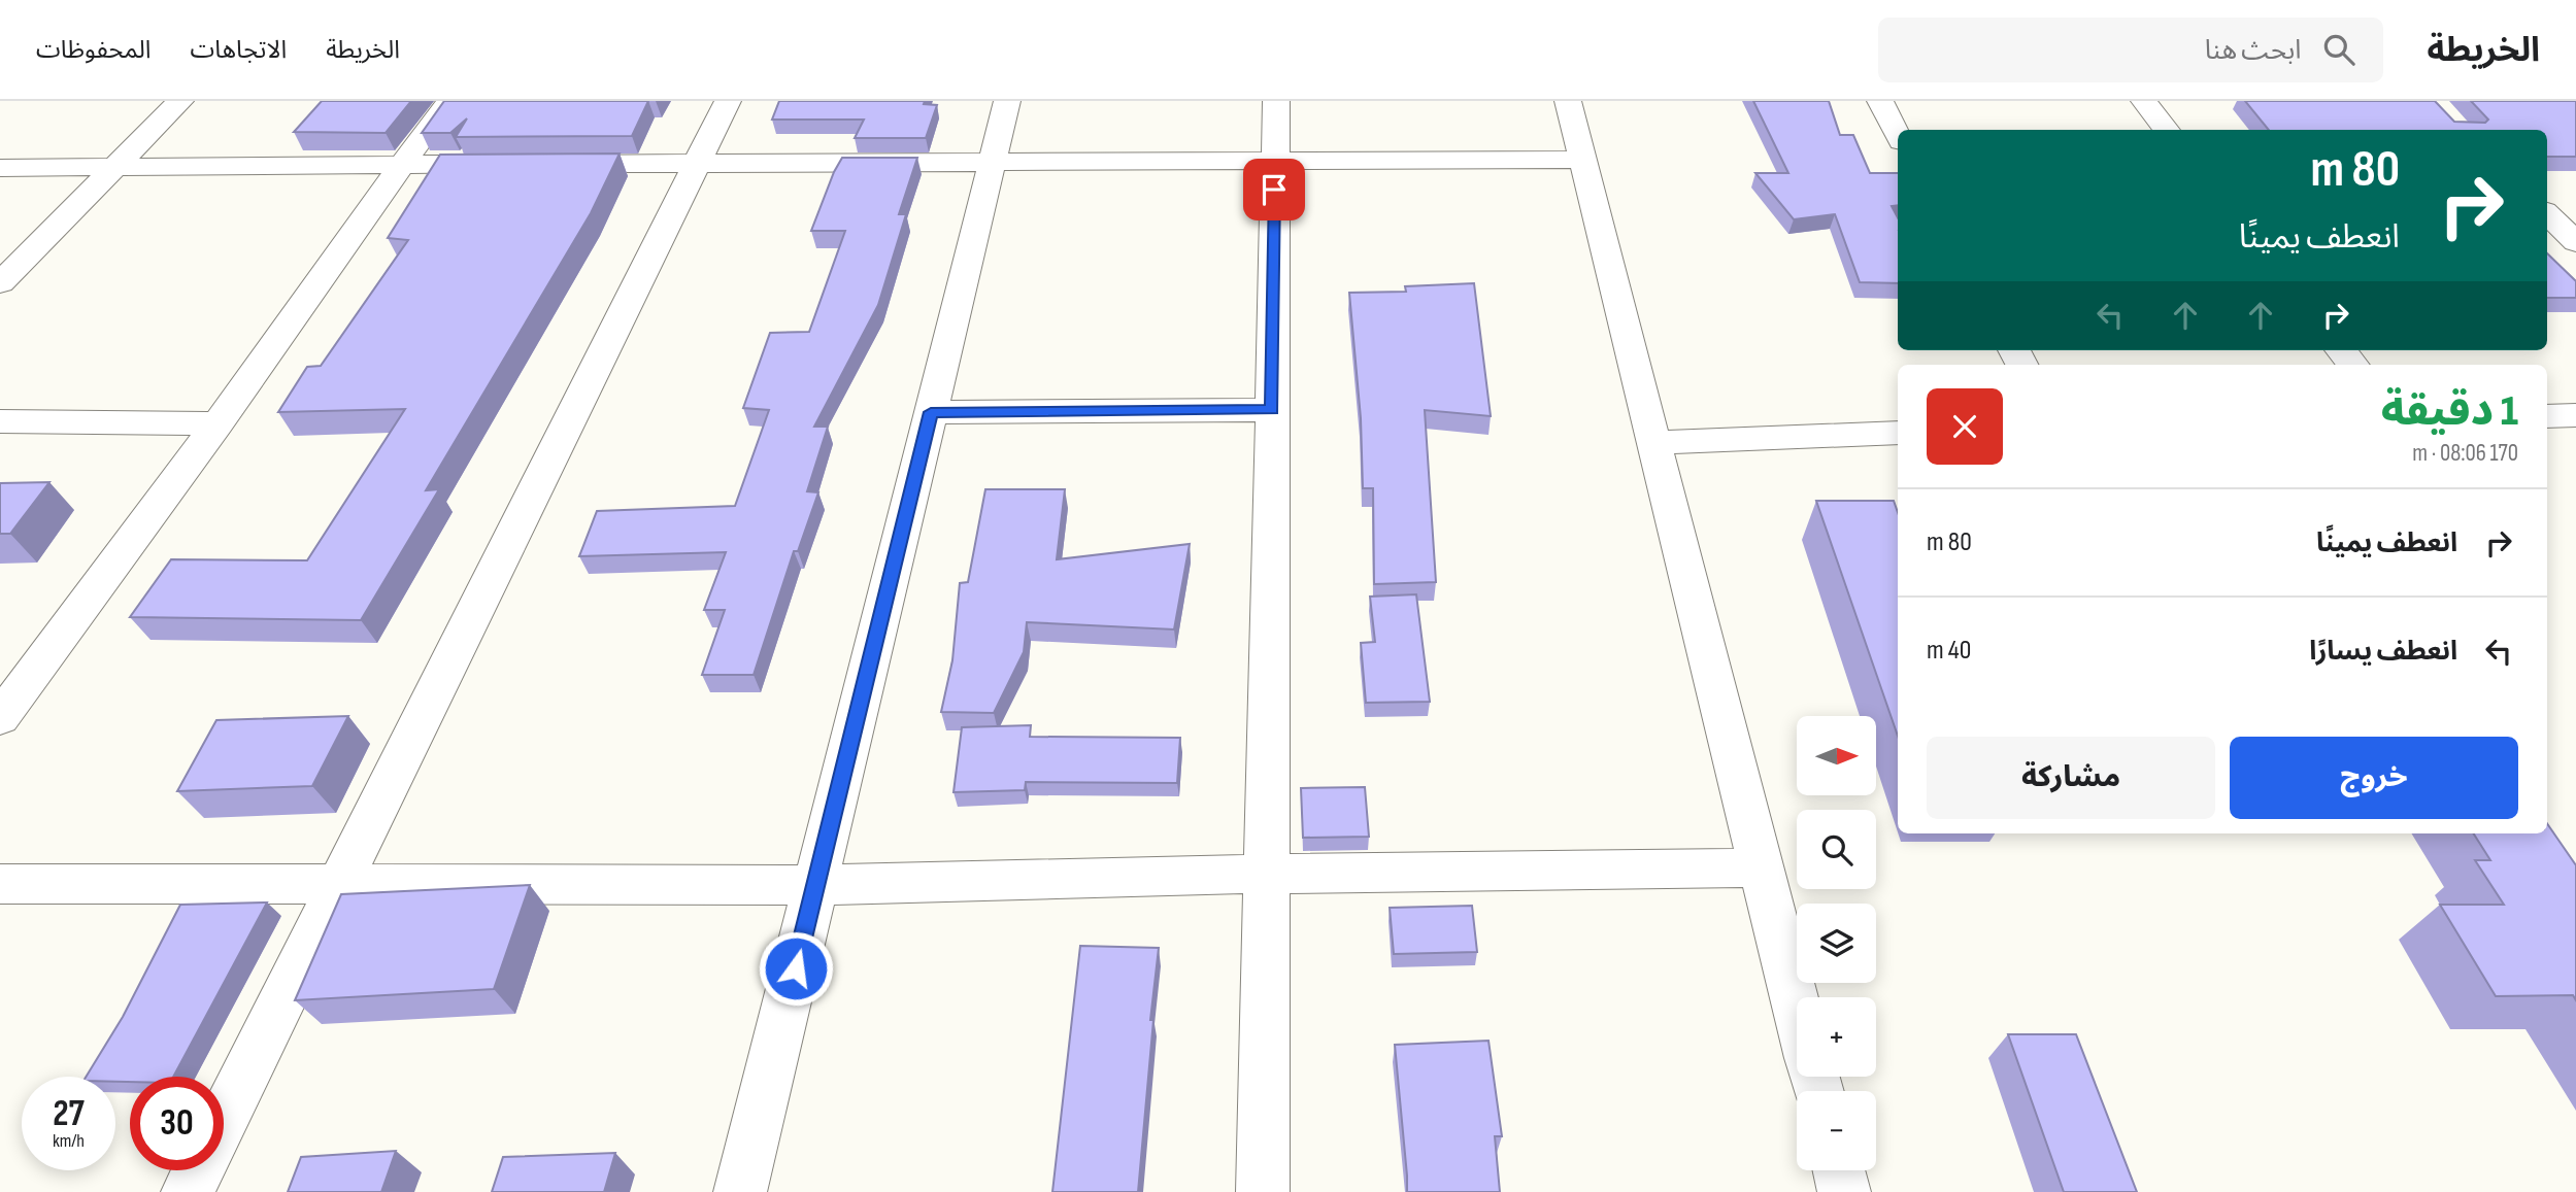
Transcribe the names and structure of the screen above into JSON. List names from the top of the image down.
{
  "north": "right",
  "page": {
    "header": "الخريطة",
    "search": "ابحث هنا",
    "nav": ["الخريطة", "الاتجاهات", "المحفوظات"],
    "turn": ["80 m", "انعطف يمينًا"],
    "heading": ["1 دقيقة", "170 m · 08:06"],
    "list": [
      {
        "name": "انعطف يمينًا",
        "value": "80 m"
      },
      {
        "name": "انعطف يسارًا",
        "value": "40 m"
      }
    ],
    "map_buttons": ["+", "−"],
    "buttons": ["خروج", "مشاركة"],
    "speed": "27 km/h",
    "limit": "30"
  }
}
